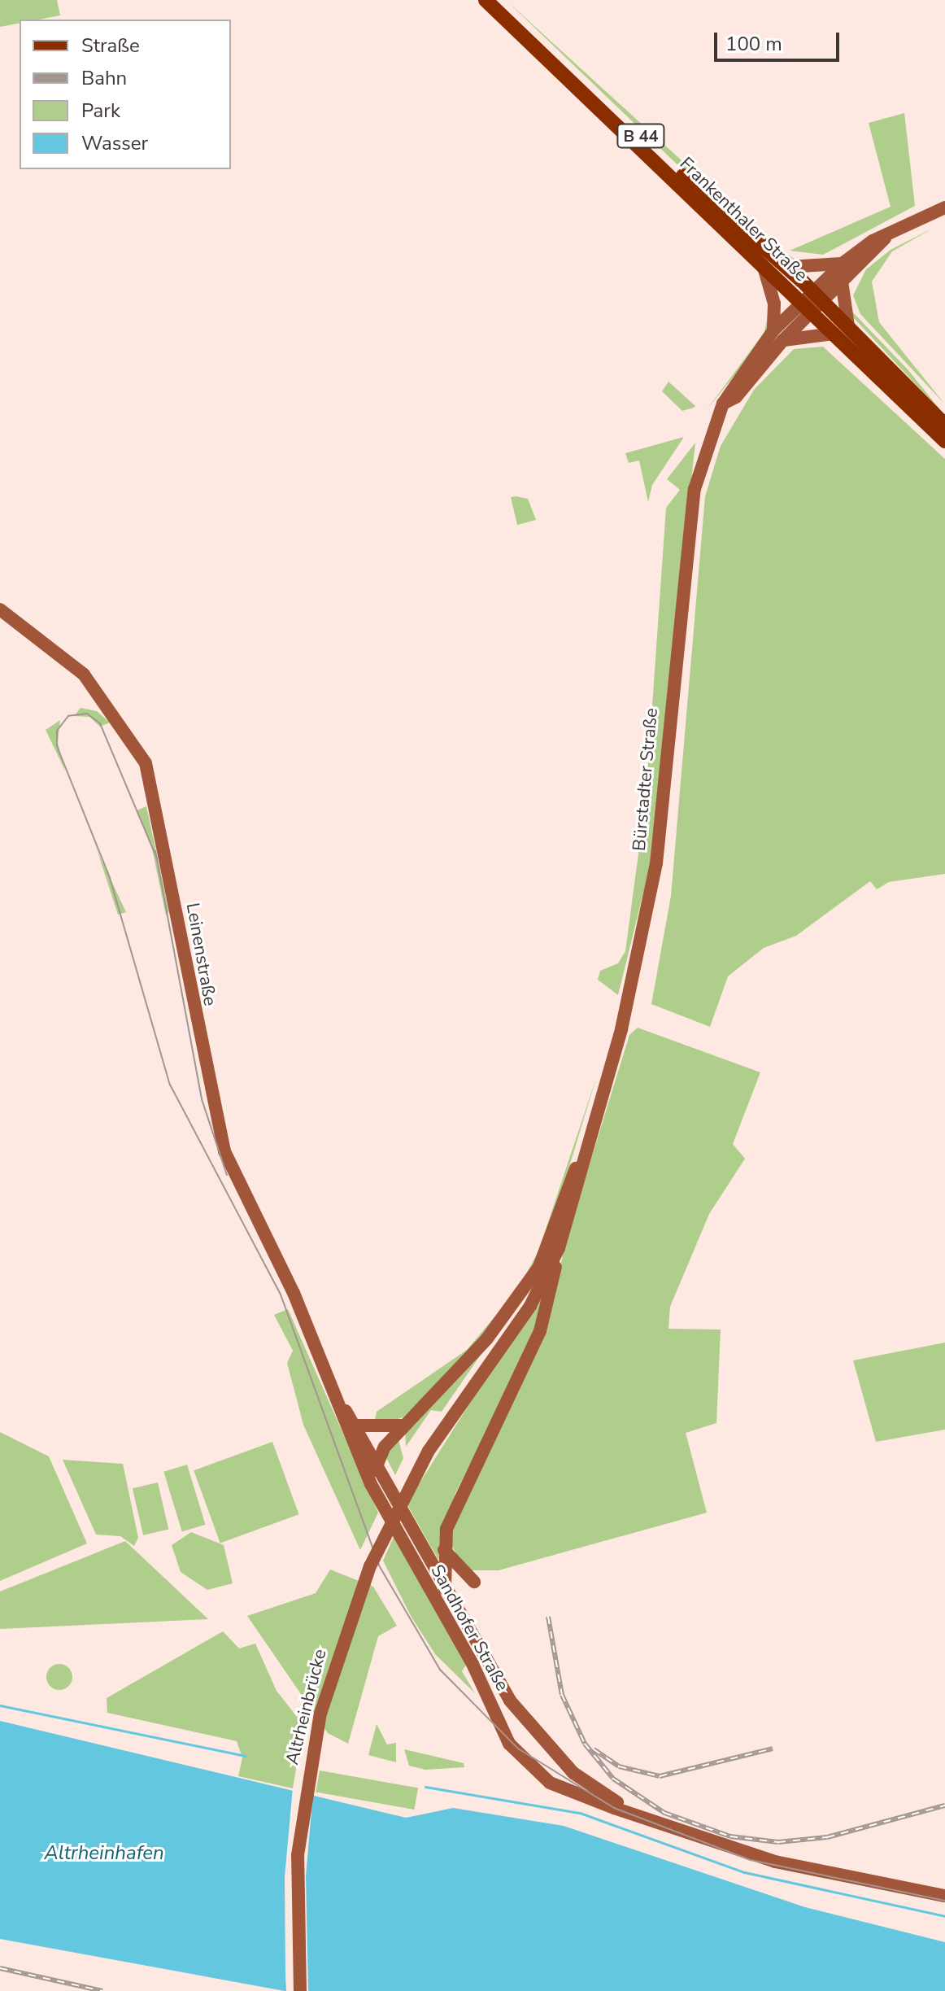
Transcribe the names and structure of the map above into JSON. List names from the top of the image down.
{
  "streets": {
    "main road": [
      "B 44",
      "Frankenthaler Straße",
      "Bürstadter Straße",
      "Leinenstraße",
      "Sandhofer Straße",
      "Altrheinbrücke"
    ]
  },
  "crossings": [
    ["Frankenthaler Straße", "Bürstadter Straße"],
    ["Bürstadter Straße", "Altrheinbrücke"],
    ["Leinenstraße", "Sandhofer Straße"]
  ],
  "water": ["Altrheinhafen"],
  "legend": [
    "Straße",
    "Bahn",
    "Park",
    "Wasser"
  ],
  "scale_bar": "100 m"
}
